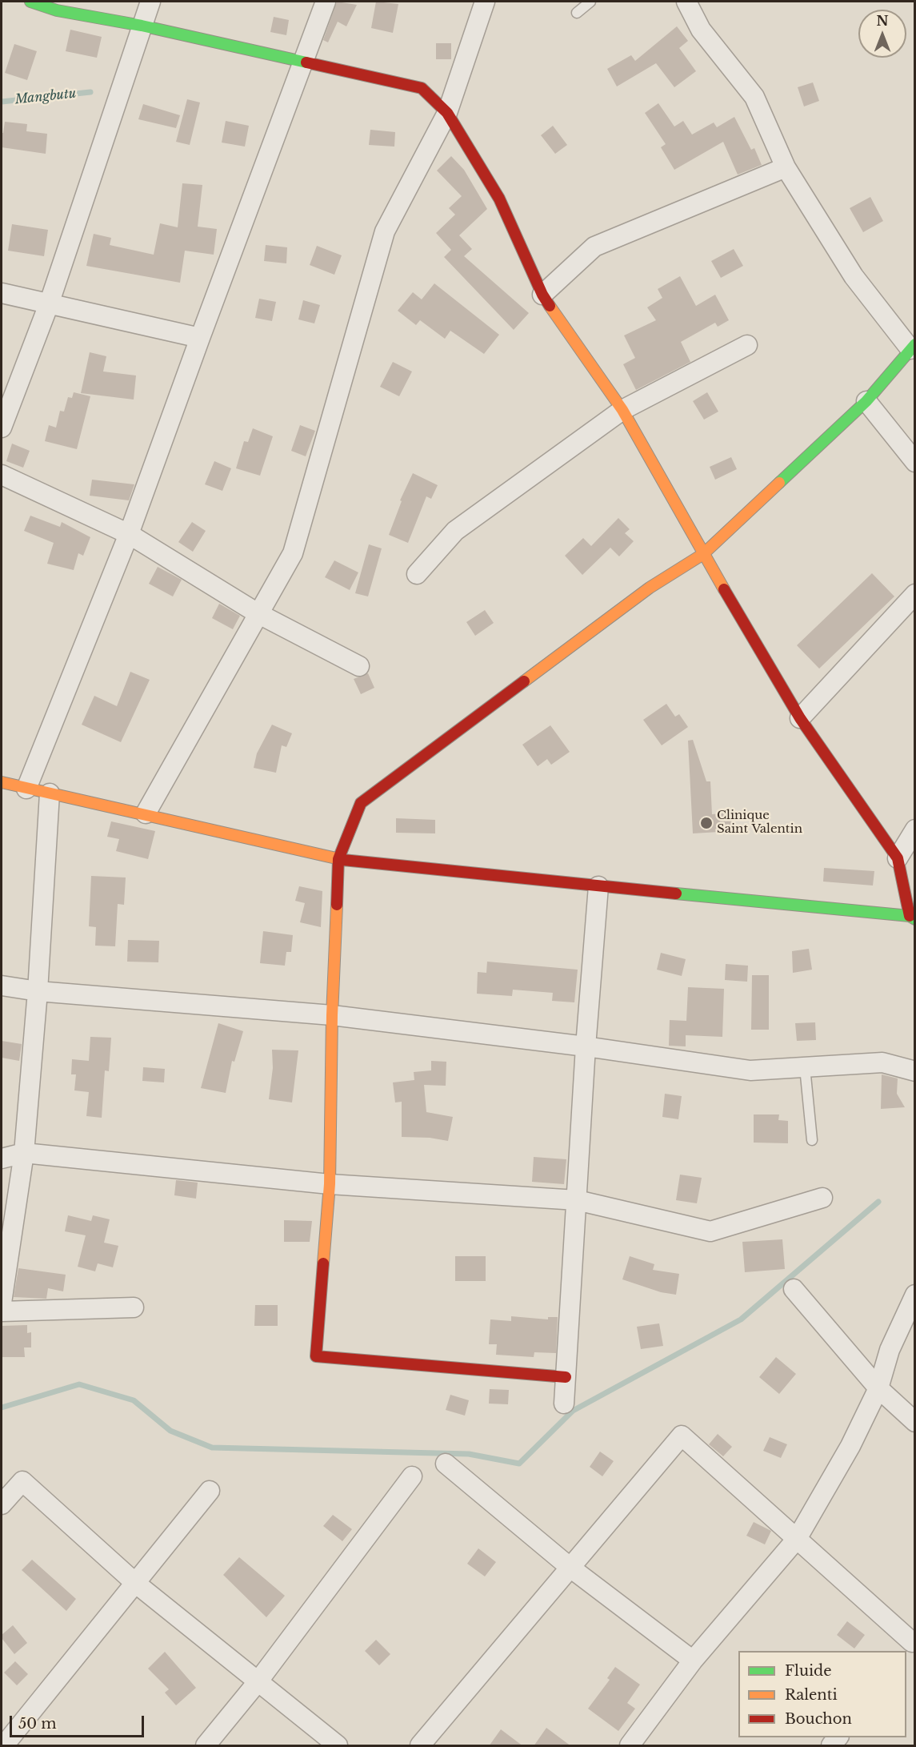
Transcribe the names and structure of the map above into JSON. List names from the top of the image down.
{
  "water": ["Mangbutu"],
  "places": ["Clinique Saint Valentin"],
  "legend": ["Fluide", "Ralenti", "Bouchon"],
  "scale_bar": "50 m",
  "north": "top"
}
